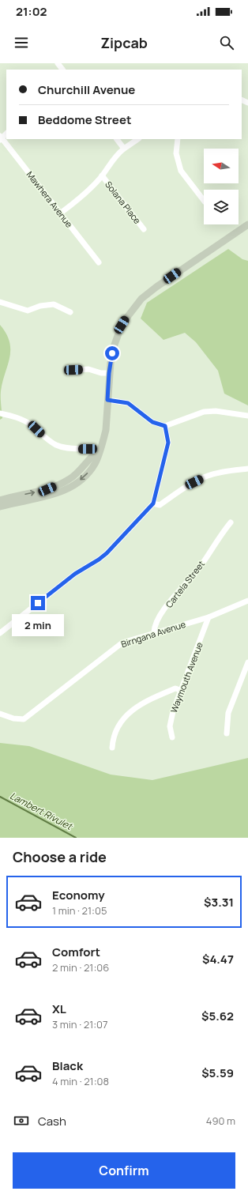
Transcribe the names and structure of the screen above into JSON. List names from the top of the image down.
{
  "streets": {
    "street": [
      "Mawhera Avenue",
      "Solana Place",
      "Cartela Street",
      "Birngana Avenue",
      "Waymouth Avenue"
    ]
  },
  "crossings": [
    ["Cartela Street", "Birngana Avenue"],
    ["Birngana Avenue", "Waymouth Avenue"]
  ],
  "water": ["Lambert Rivulet"],
  "north": "left",
  "page": {
    "status": "21:02",
    "header": "Zipcab",
    "banner": ["Churchill Avenue", "Beddome Street"],
    "bubble": "2 min",
    "heading": "Choose a ride",
    "list": [
      {
        "name": "Economy",
        "note": "1 min · 21:05",
        "value": "$3.31"
      },
      {
        "name": "Comfort",
        "note": "2 min · 21:06",
        "value": "$4.47"
      },
      {
        "name": "XL",
        "note": "3 min · 21:07",
        "value": "$5.62"
      },
      {
        "name": "Black",
        "note": "4 min · 21:08",
        "value": "$5.59"
      }
    ],
    "pay": ["Cash", "490 m"],
    "buttons": "Confirm"
  }
}
